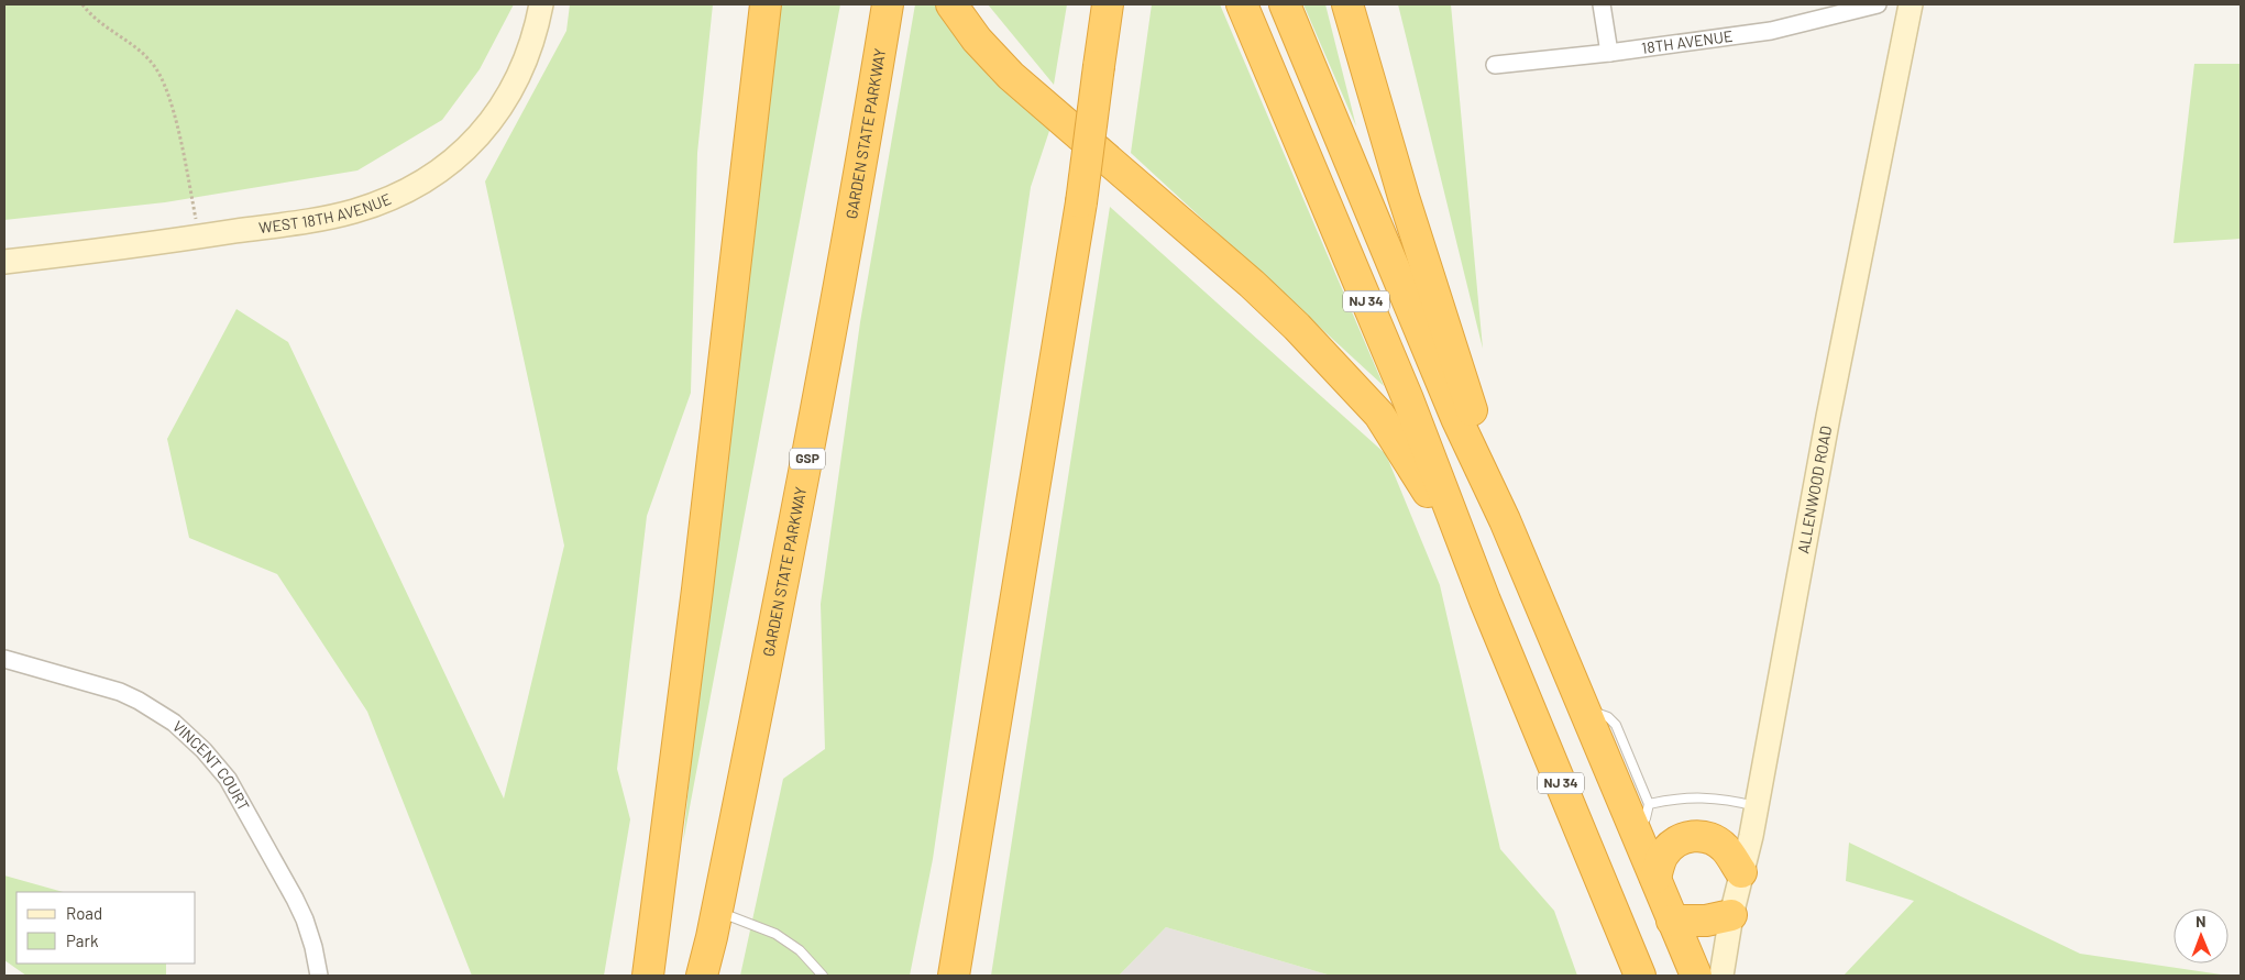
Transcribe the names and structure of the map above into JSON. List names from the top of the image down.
{
  "streets": {
    "highway": ["GARDEN STATE PARKWAY", "NJ 34", "GSP"],
    "street": [
      "18TH AVENUE",
      "WEST 18TH AVENUE",
      "ALLENWOOD ROAD",
      "VINCENT COURT"
    ]
  },
  "legend": ["Road", "Park"],
  "north": "top"
}
